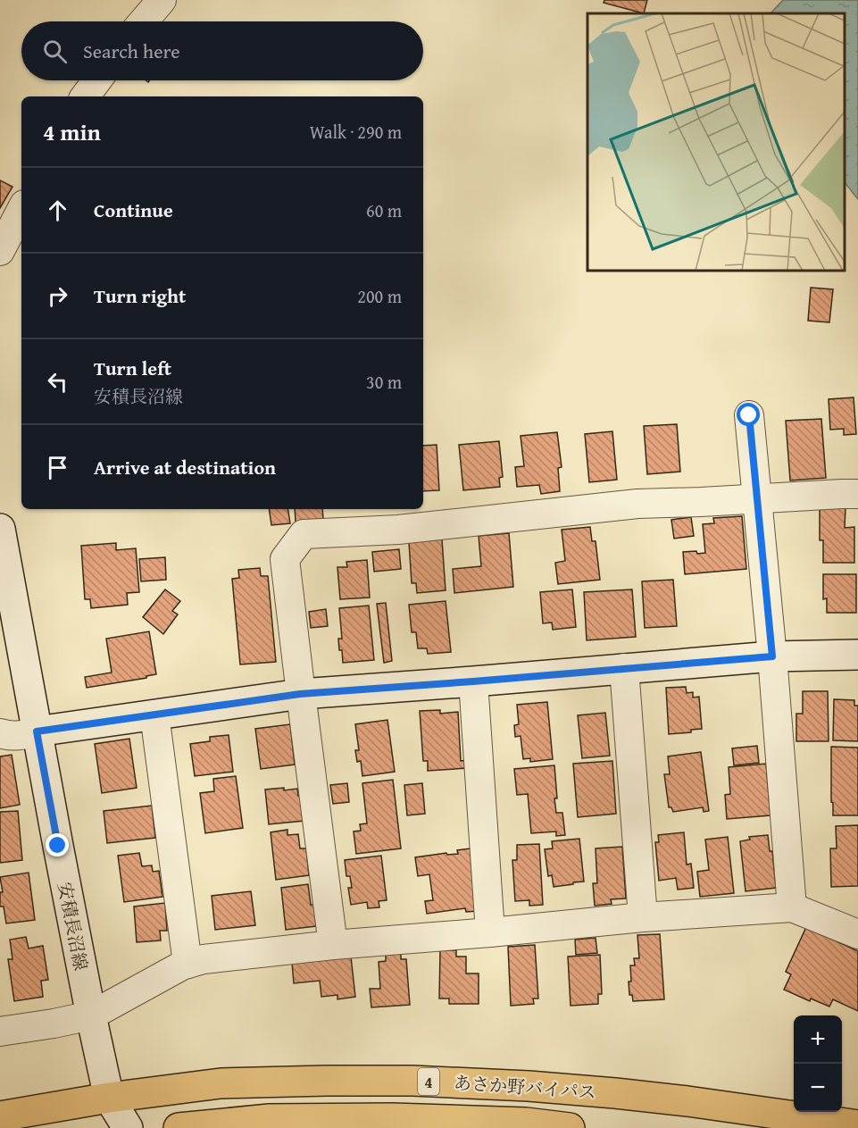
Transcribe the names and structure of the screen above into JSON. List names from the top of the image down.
{
  "streets": {
    "highway": ["4", "あさか野バイパス"],
    "street": ["安積長沼線"]
  },
  "crossings": [
    ["安積長沼線", "あさか野バイパス"]
  ],
  "page": {
    "search": "Search here",
    "heading": ["4 min", "Walk · 290 m"],
    "list": [
      ["Continue", "60 m"],
      ["Turn right", "200 m"],
      ["Turn left", "安積長沼線", "30 m"],
      "Arrive at destination"
    ],
    "map_buttons": ["+", "−"]
  }
}
